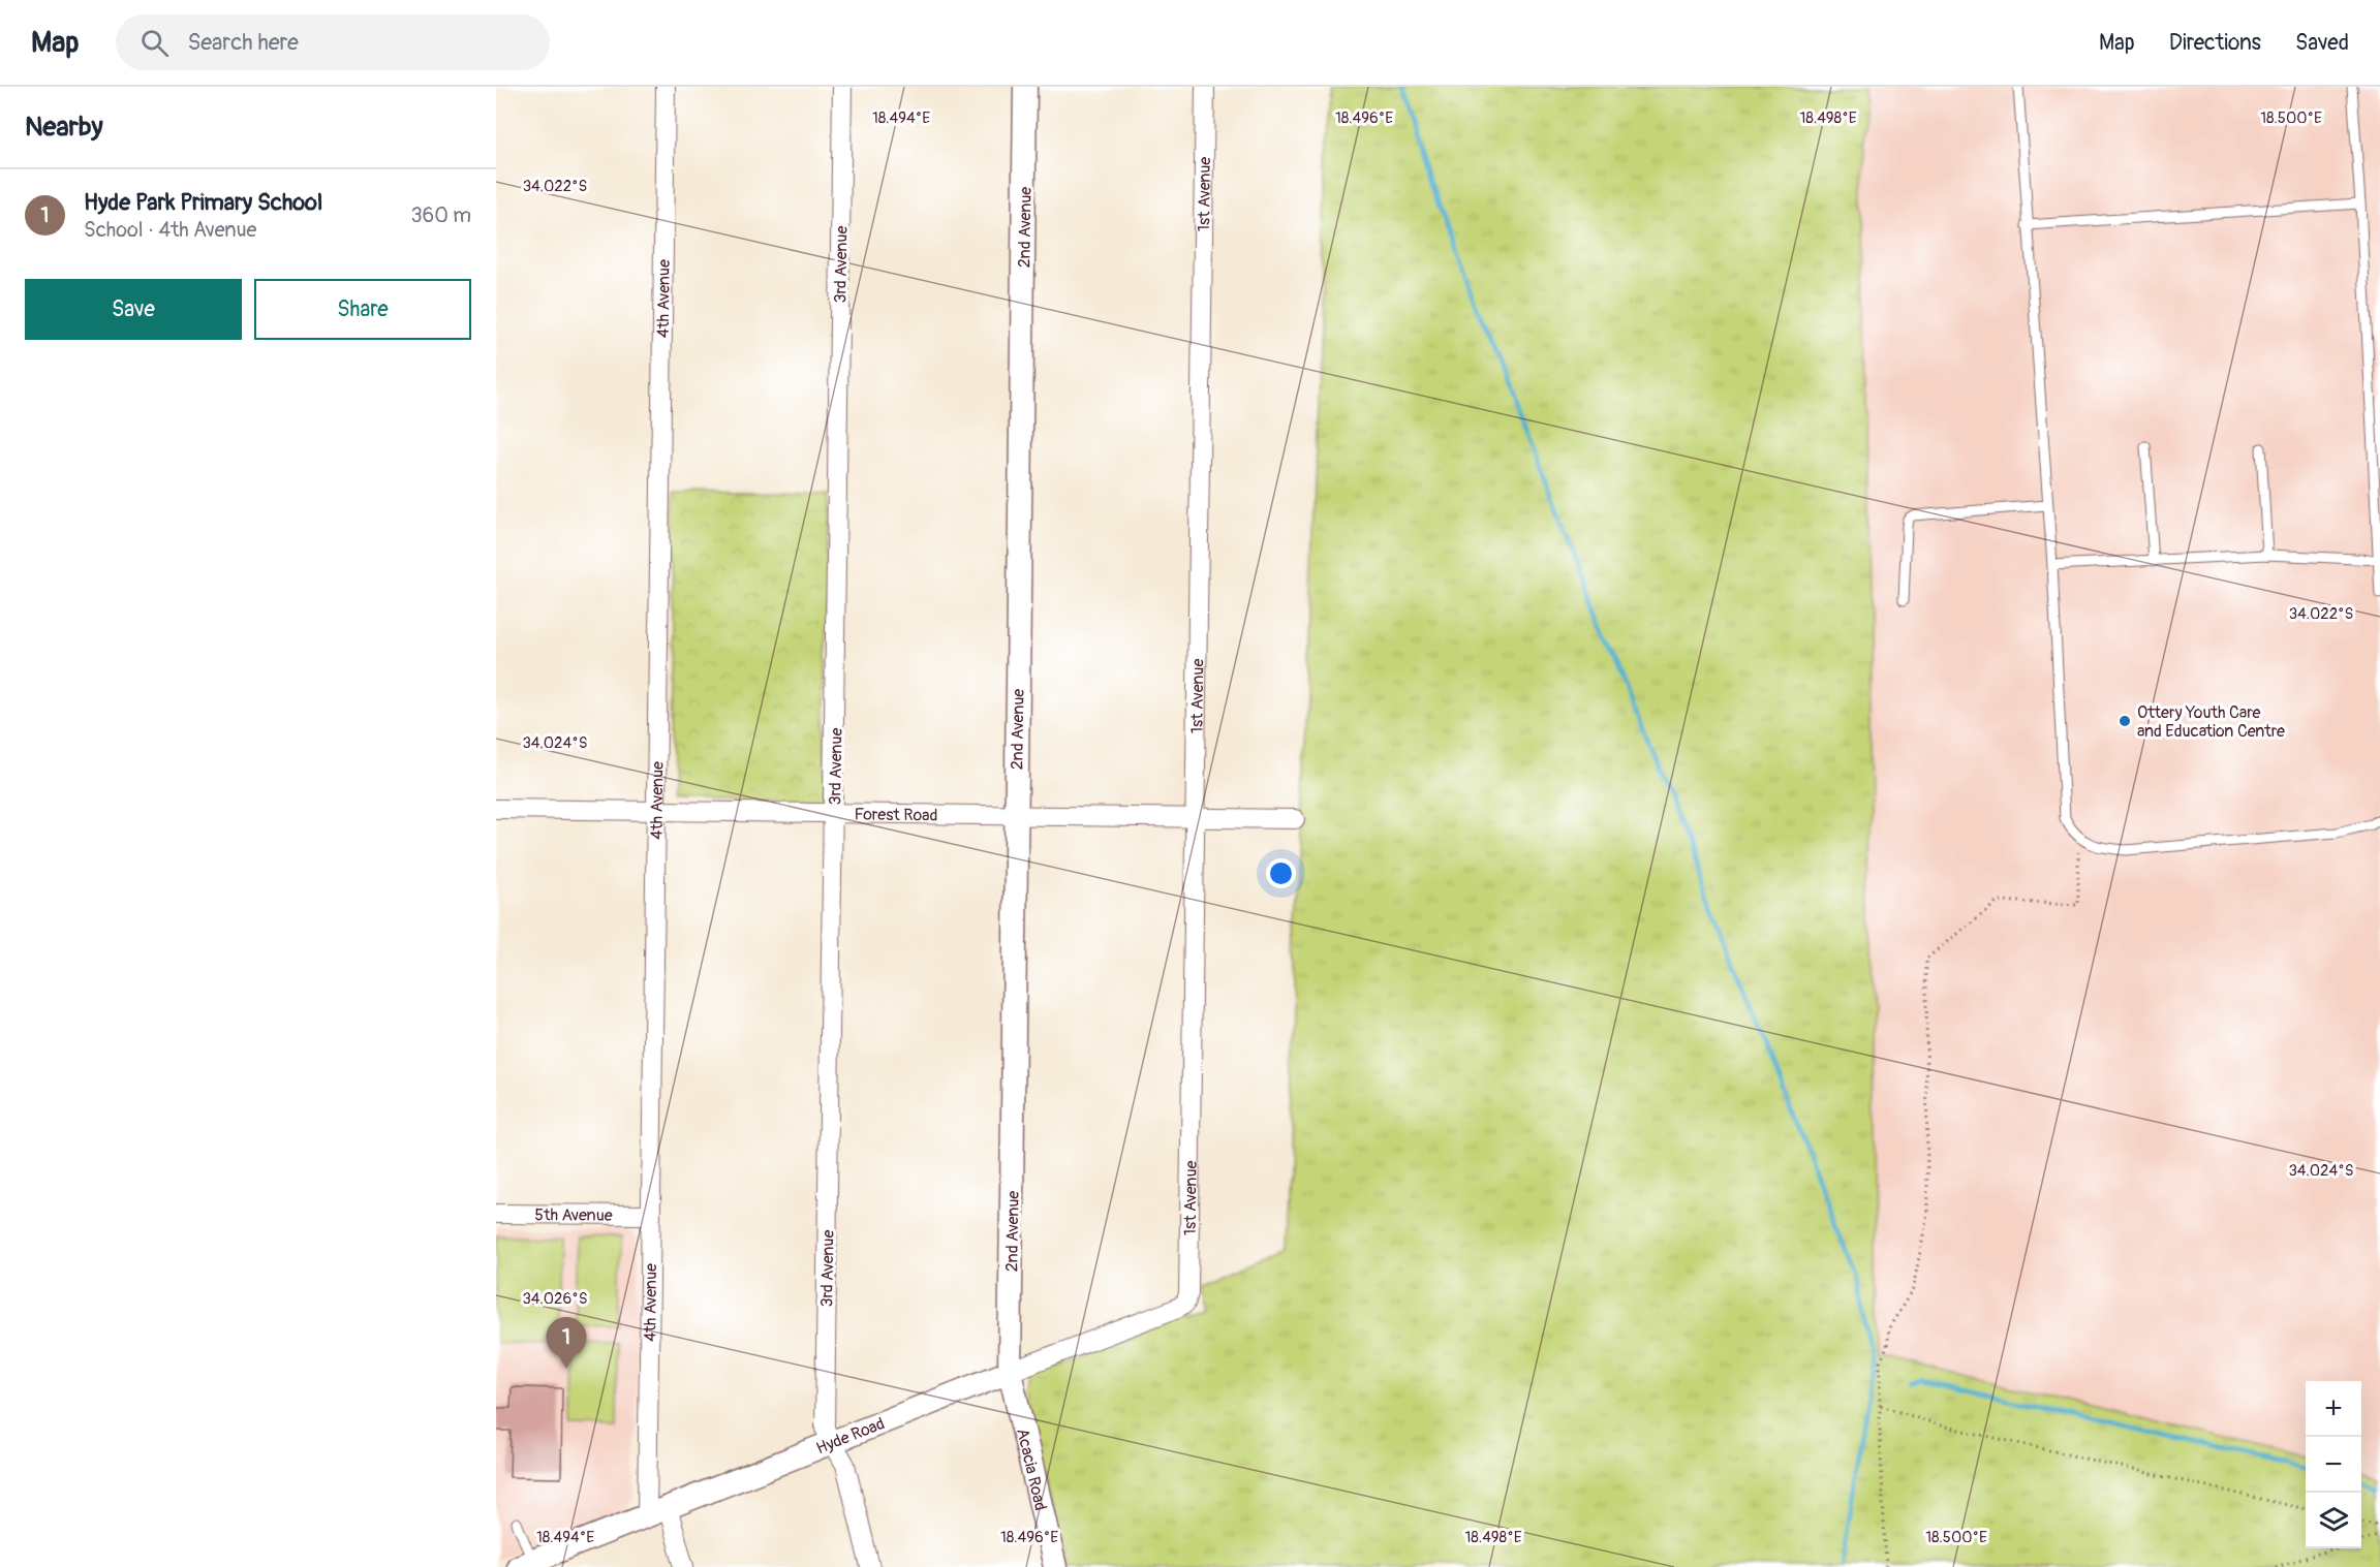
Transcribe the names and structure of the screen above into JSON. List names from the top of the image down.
{
  "streets": {
    "street": [
      "1st Avenue",
      "2nd Avenue",
      "3rd Avenue",
      "4th Avenue",
      "Forest Road",
      "5th Avenue",
      "Hyde Road",
      "Acacia Road"
    ]
  },
  "crossings": [
    ["1st Avenue", "Forest Road"],
    ["1st Avenue", "Hyde Road"],
    ["2nd Avenue", "Forest Road"],
    ["2nd Avenue", "Hyde Road"],
    ["2nd Avenue", "Acacia Road"],
    ["3rd Avenue", "Forest Road"],
    ["3rd Avenue", "Hyde Road"],
    ["4th Avenue", "Forest Road"],
    ["4th Avenue", "5th Avenue"],
    ["4th Avenue", "Hyde Road"],
    ["Hyde Road", "Acacia Road"]
  ],
  "places": ["Ottery Youth Care and Education Centre"],
  "page": {
    "header": "Map",
    "search": "Search here",
    "nav": ["Map", "Directions", "Saved"],
    "heading": "Nearby",
    "list": [
      {
        "mark": "1",
        "name": "Hyde Park Primary School",
        "note": "School · 4th Avenue",
        "value": "360 m"
      }
    ],
    "buttons": ["Save", "Share"],
    "pins": "1",
    "map_buttons": ["+", "−"]
  },
  "coordinates": [
    "18.494°E",
    "18.496°E",
    "18.498°E",
    "18.500°E",
    "34.022°S",
    "34.024°S",
    "34.026°S"
  ]
}
